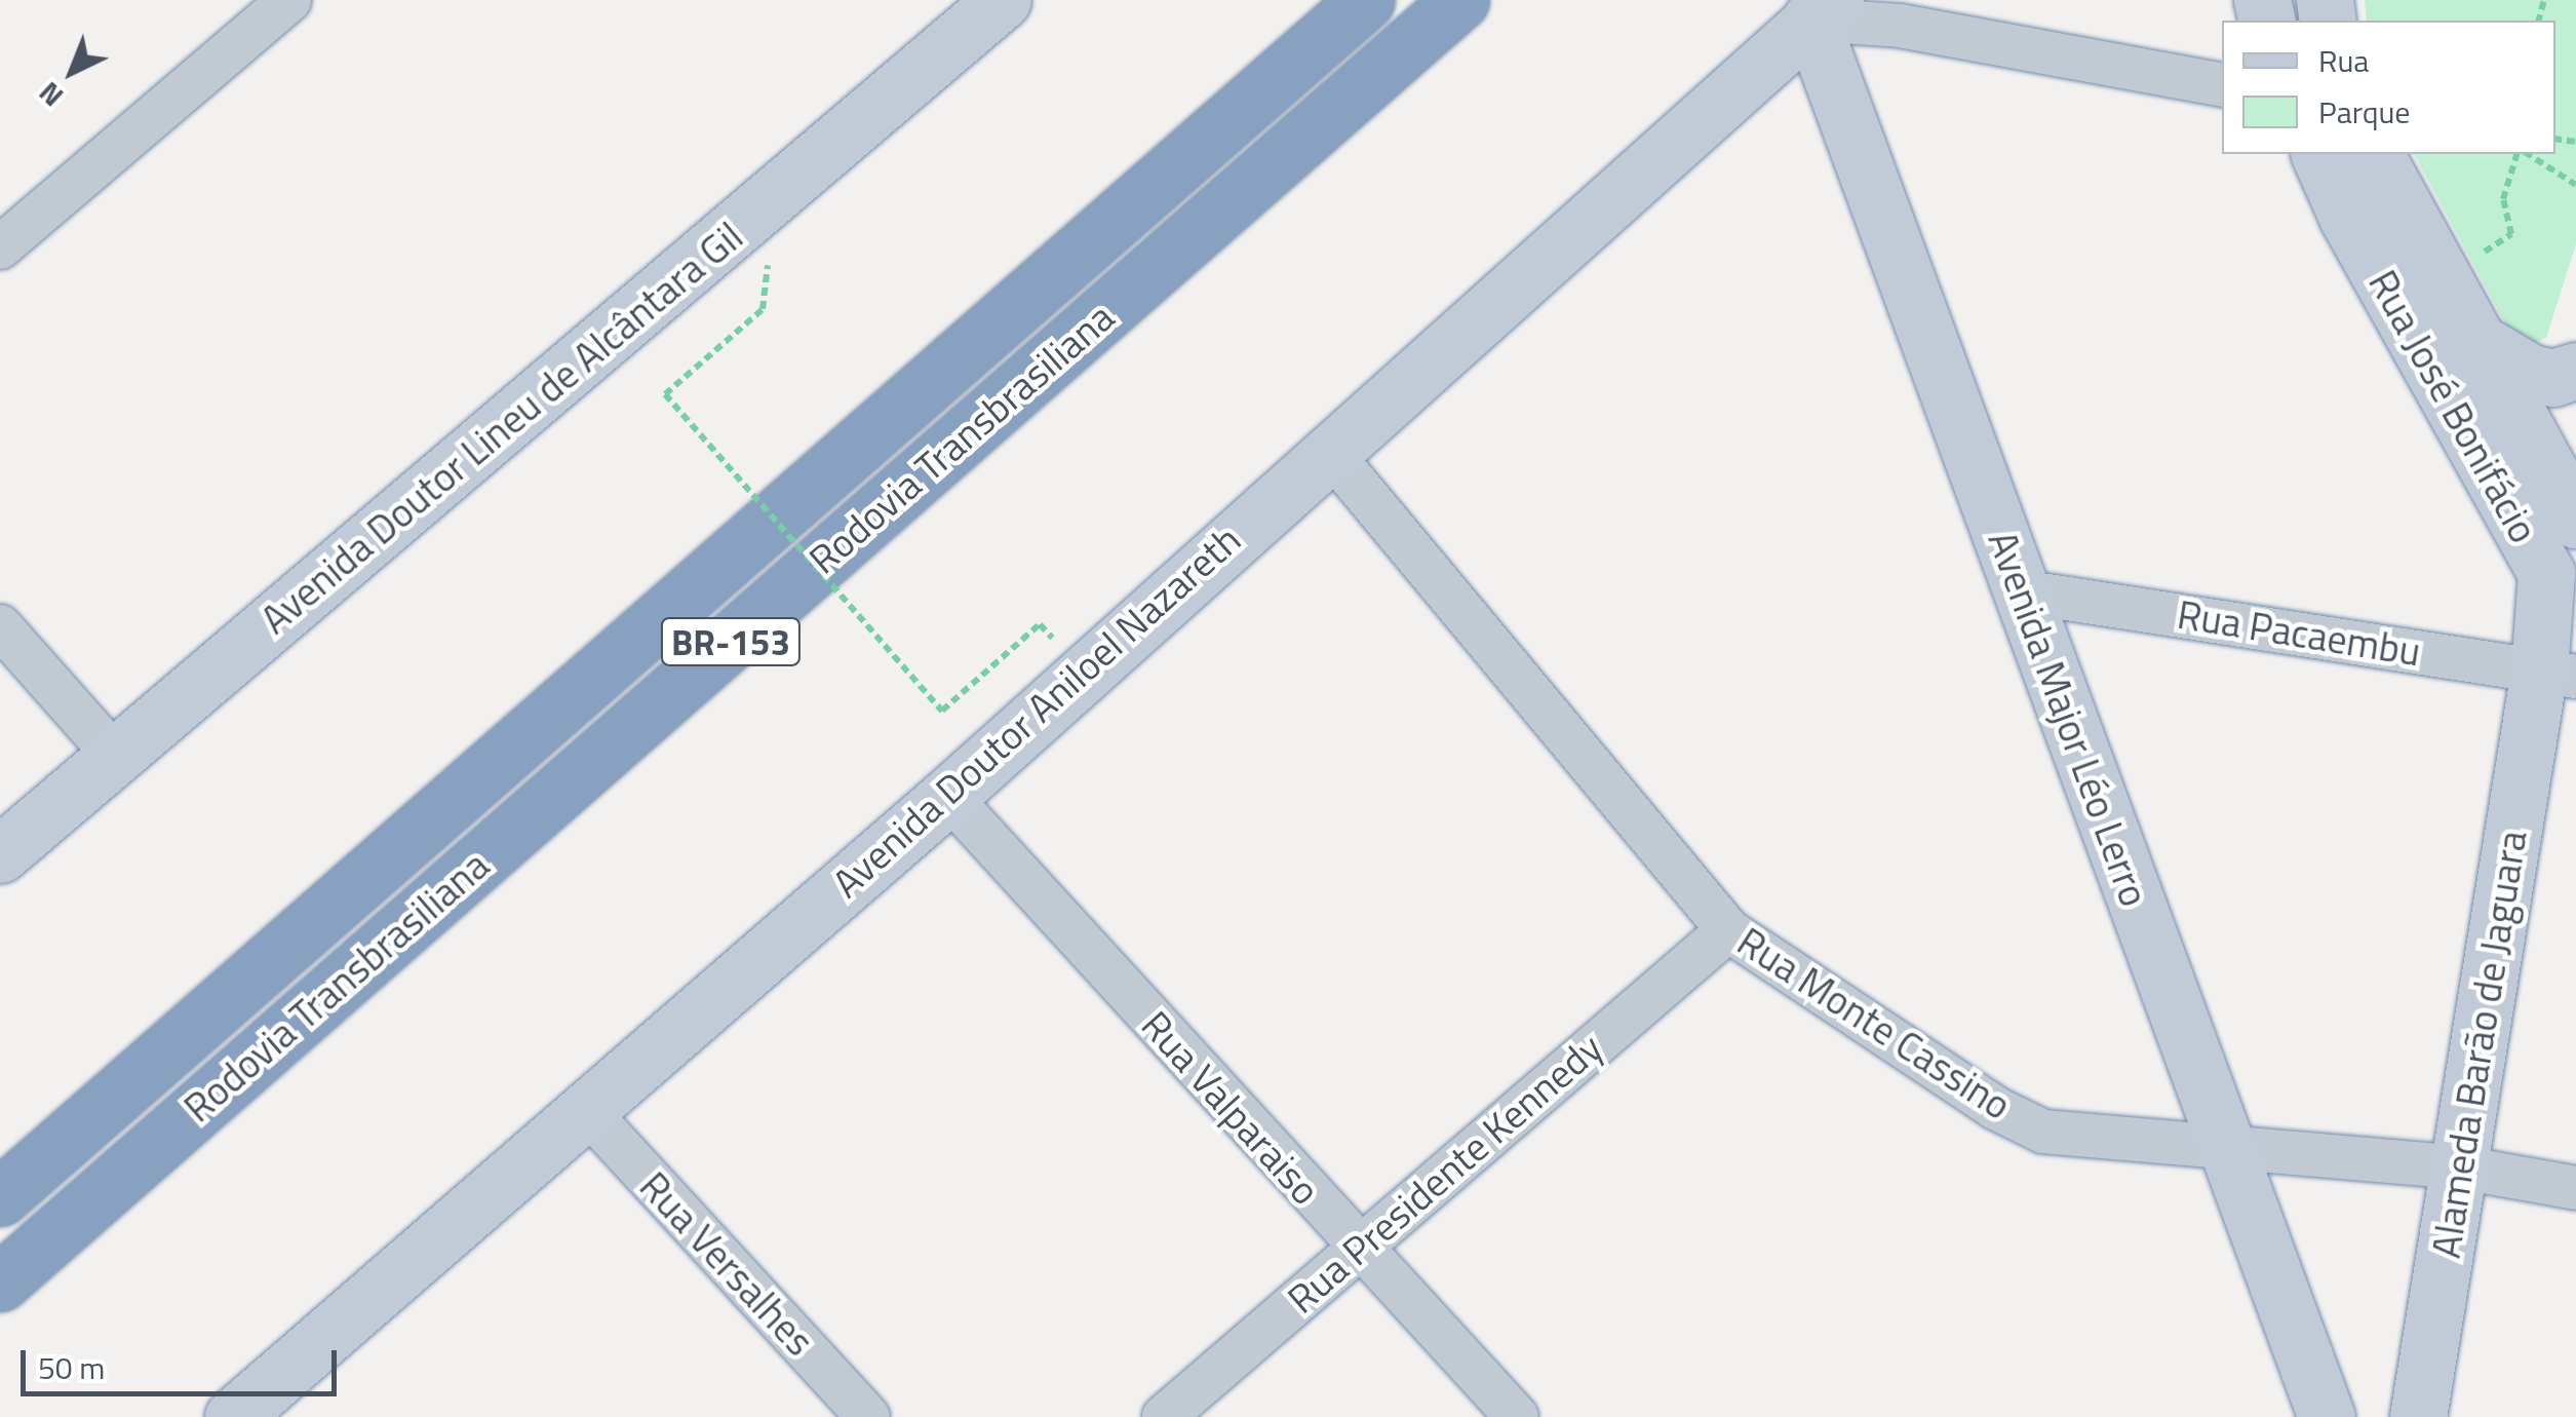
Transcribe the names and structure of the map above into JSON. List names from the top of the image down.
{
  "streets": {
    "highway": ["Rodovia Transbrasiliana", "BR-153"],
    "main road": [
      "Rua José Bonifácio",
      "Avenida Doutor Lineu de Alcântara Gil",
      "Avenida Doutor Aniloel Nazareth",
      "Avenida Major Léo Lerro",
      "Alameda Barão de Jaguara"
    ],
    "street": [
      "Rua Pacaembu",
      "Rua Monte Cassino",
      "Rua Valparaiso",
      "Rua Presidente Kennedy",
      "Rua Versalhes"
    ]
  },
  "crossings": [
    ["Rua José Bonifácio", "Rua Pacaembu"],
    ["Rua José Bonifácio", "Alameda Barão de Jaguara"],
    ["Rua Pacaembu", "Avenida Major Léo Lerro"],
    ["Rua Pacaembu", "Alameda Barão de Jaguara"],
    ["Avenida Doutor Aniloel Nazareth", "Avenida Major Léo Lerro"],
    ["Avenida Doutor Aniloel Nazareth", "Rua Monte Cassino"],
    ["Avenida Doutor Aniloel Nazareth", "Rua Valparaiso"],
    ["Avenida Doutor Aniloel Nazareth", "Rua Versalhes"],
    ["Avenida Major Léo Lerro", "Rua Monte Cassino"],
    ["Rua Monte Cassino", "Alameda Barão de Jaguara"],
    ["Rua Monte Cassino", "Rua Presidente Kennedy"],
    ["Rua Valparaiso", "Rua Presidente Kennedy"]
  ],
  "legend": ["Rua", "Parque"],
  "scale_bar": "50 m",
  "north": "bottom left"
}
